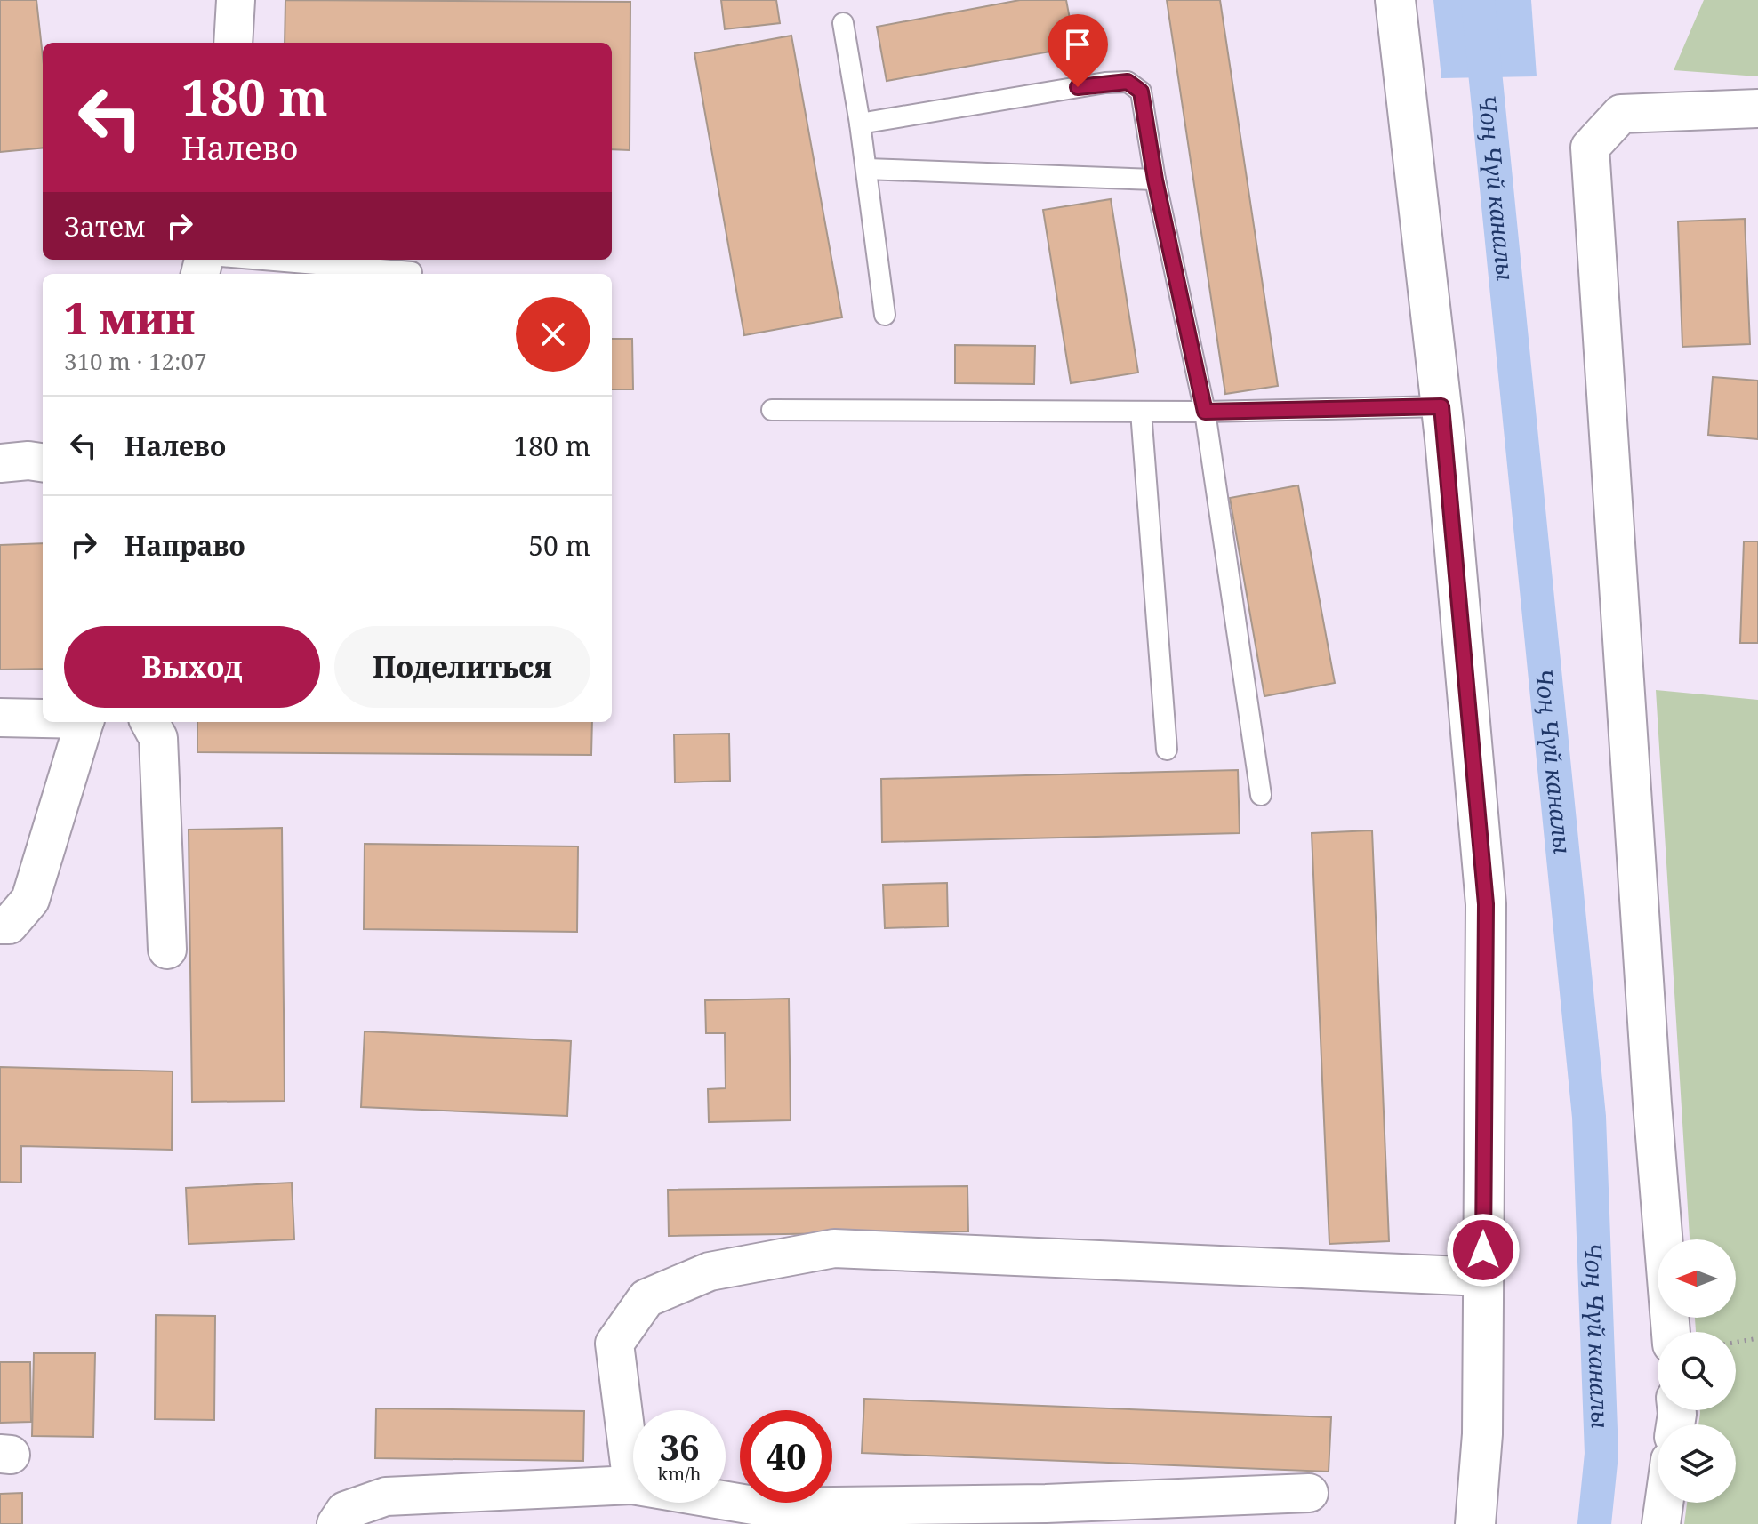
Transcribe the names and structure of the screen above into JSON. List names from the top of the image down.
{
  "water": ["Чоң Чүй каналы"],
  "north": "left",
  "page": {
    "turn": ["180 m", "Налево"],
    "then": "Затем",
    "heading": ["1 мин", "310 m · 12:07"],
    "list": [
      {
        "name": "Налево",
        "value": "180 m"
      },
      {
        "name": "Направо",
        "value": "50 m"
      }
    ],
    "buttons": ["Выход", "Поделиться"],
    "speed": "36 km/h",
    "limit": "40"
  }
}
